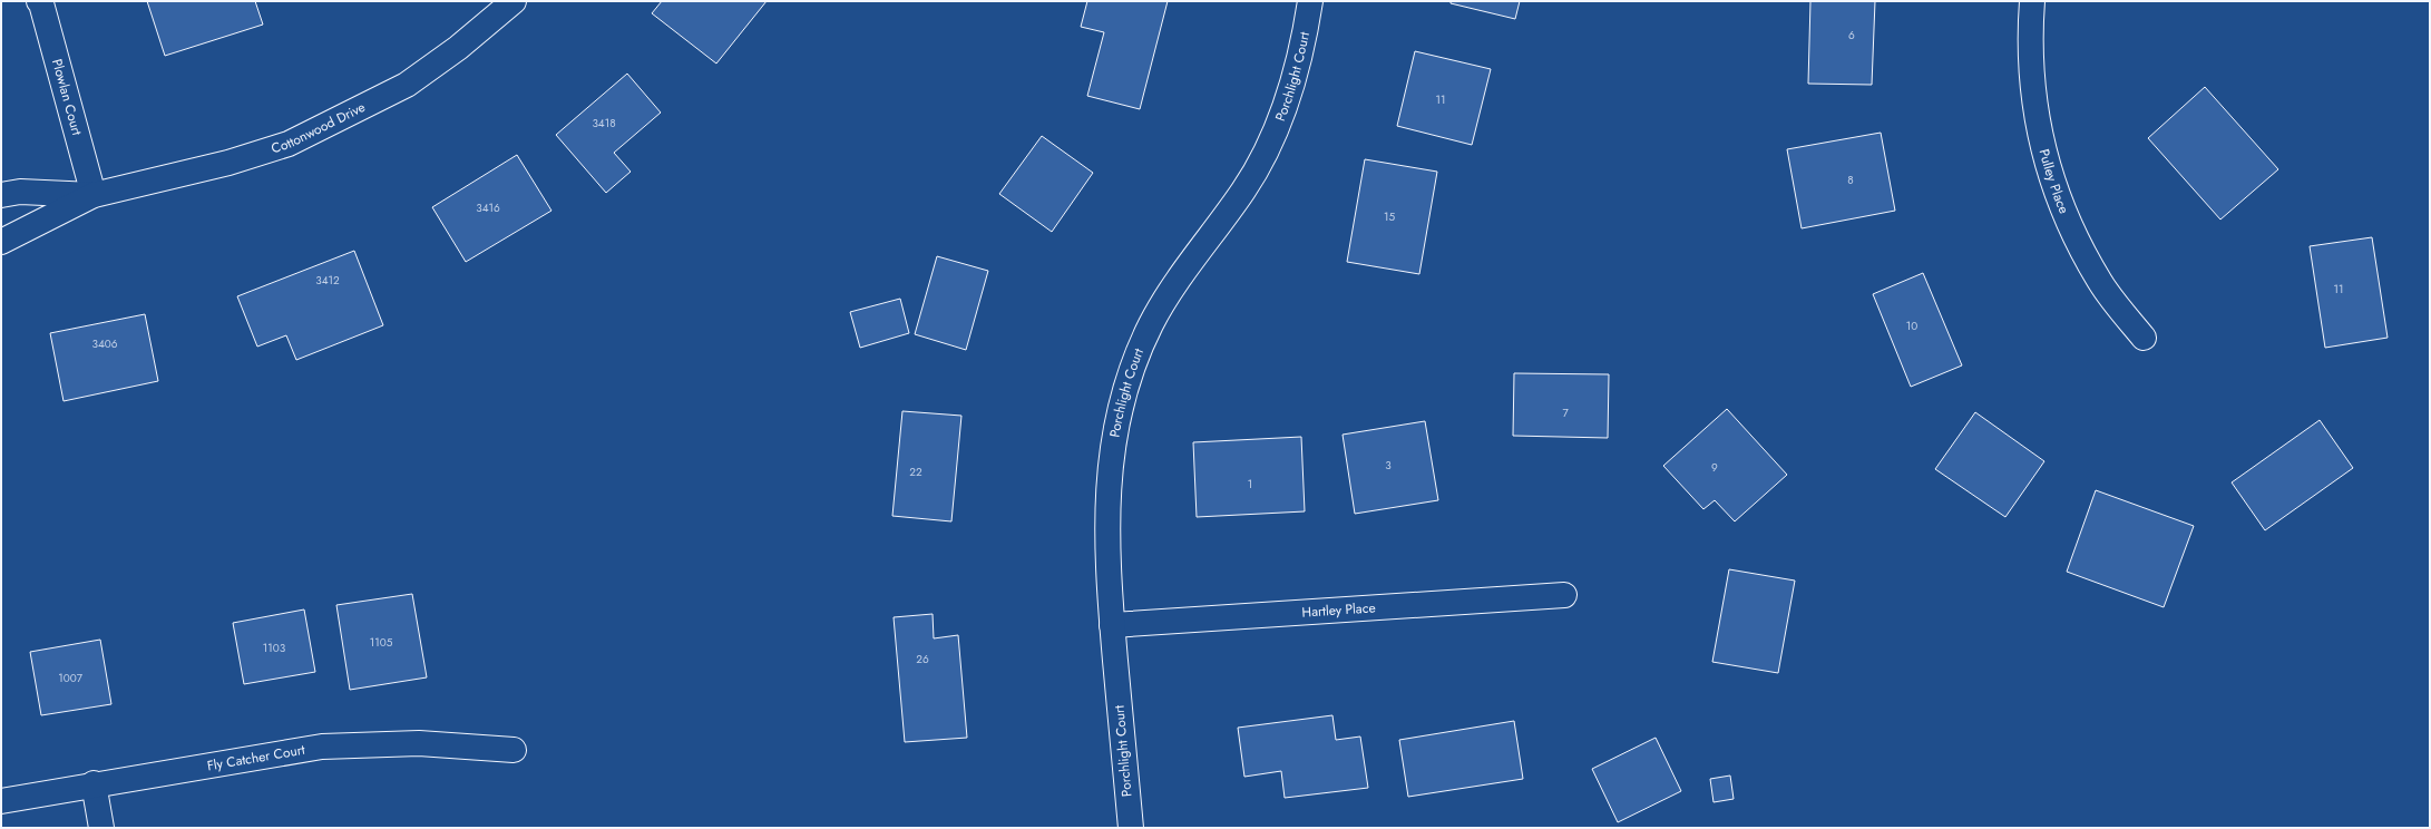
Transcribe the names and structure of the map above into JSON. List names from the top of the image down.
{
  "streets": {
    "street": [
      "Porchlight Court",
      "Plowlan Court",
      "Cottonwood Drive",
      "Pulley Place",
      "Hartley Place",
      "Fly Catcher Court"
    ]
  },
  "crossings": [
    ["Porchlight Court", "Hartley Place"],
    ["Plowlan Court", "Cottonwood Drive"]
  ],
  "house_numbers": [
    "6",
    "11",
    "3418",
    "8",
    "3416",
    "15",
    "3412",
    "11",
    "10",
    "3406",
    "7",
    "3",
    "9",
    "22",
    "1",
    "1105",
    "1103",
    "26",
    "1007"
  ]
}
